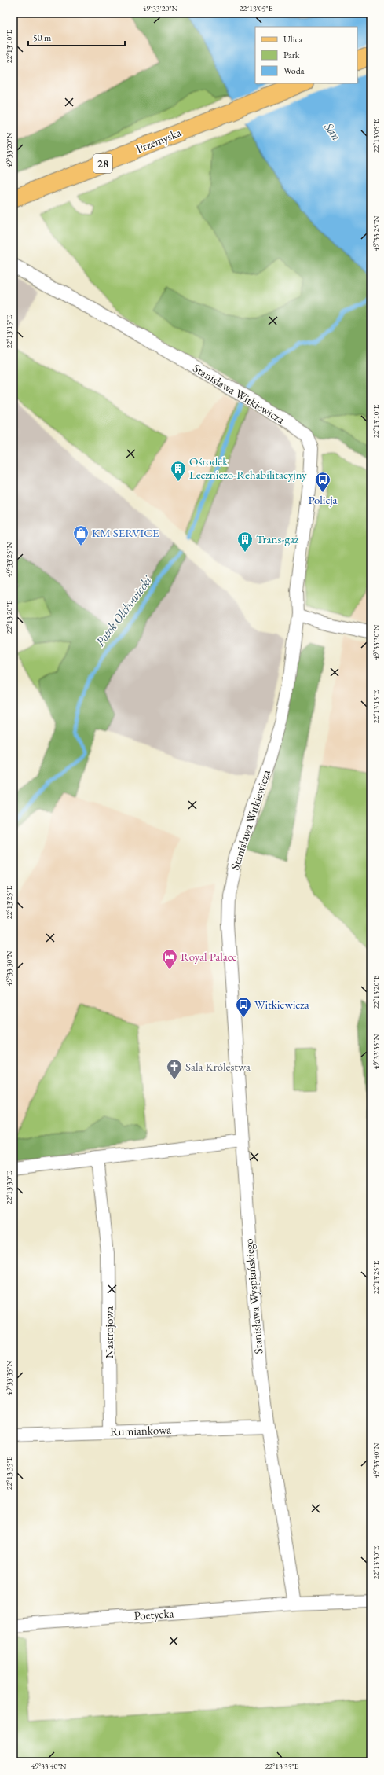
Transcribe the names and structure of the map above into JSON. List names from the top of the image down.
{
  "streets": {
    "main road": ["Przemyska", "28"],
    "street": [
      "Stanisława Witkiewicza",
      "Stanisława Wyspiańskiego",
      "Nastrojowa",
      "Rumiankowa",
      "Poetycka"
    ]
  },
  "crossings": [
    ["Stanisława Witkiewicza", "Stanisława Wyspiańskiego"],
    ["Stanisława Wyspiańskiego", "Rumiankowa"],
    ["Stanisława Wyspiańskiego", "Poetycka"],
    ["Nastrojowa", "Rumiankowa"]
  ],
  "water": ["San", "Potok Olchowiecki"],
  "places": {
    "building": ["Ośrodek Leczniczo-Rehabilitacyjny", "Trans-gaz"],
    "bus stop": ["Policja", "Witkiewicza"],
    "shop": ["KM SERVICE"],
    "hotel": ["Royal Palace"],
    "church": ["Sala Królestwa"]
  },
  "legend": ["Ulica", "Park", "Woda"],
  "scale_bar": "50 m",
  "coordinates": [
    "49°33'20\"N",
    "22°13'05\"E",
    "22°13'10\"E",
    "49°33'25\"N",
    "22°13'15\"E",
    "22°13'20\"E",
    "49°33'30\"N",
    "22°13'25\"E",
    "49°33'35\"N",
    "22°13'30\"E",
    "49°33'40\"N",
    "22°13'35\"E"
  ]
}
